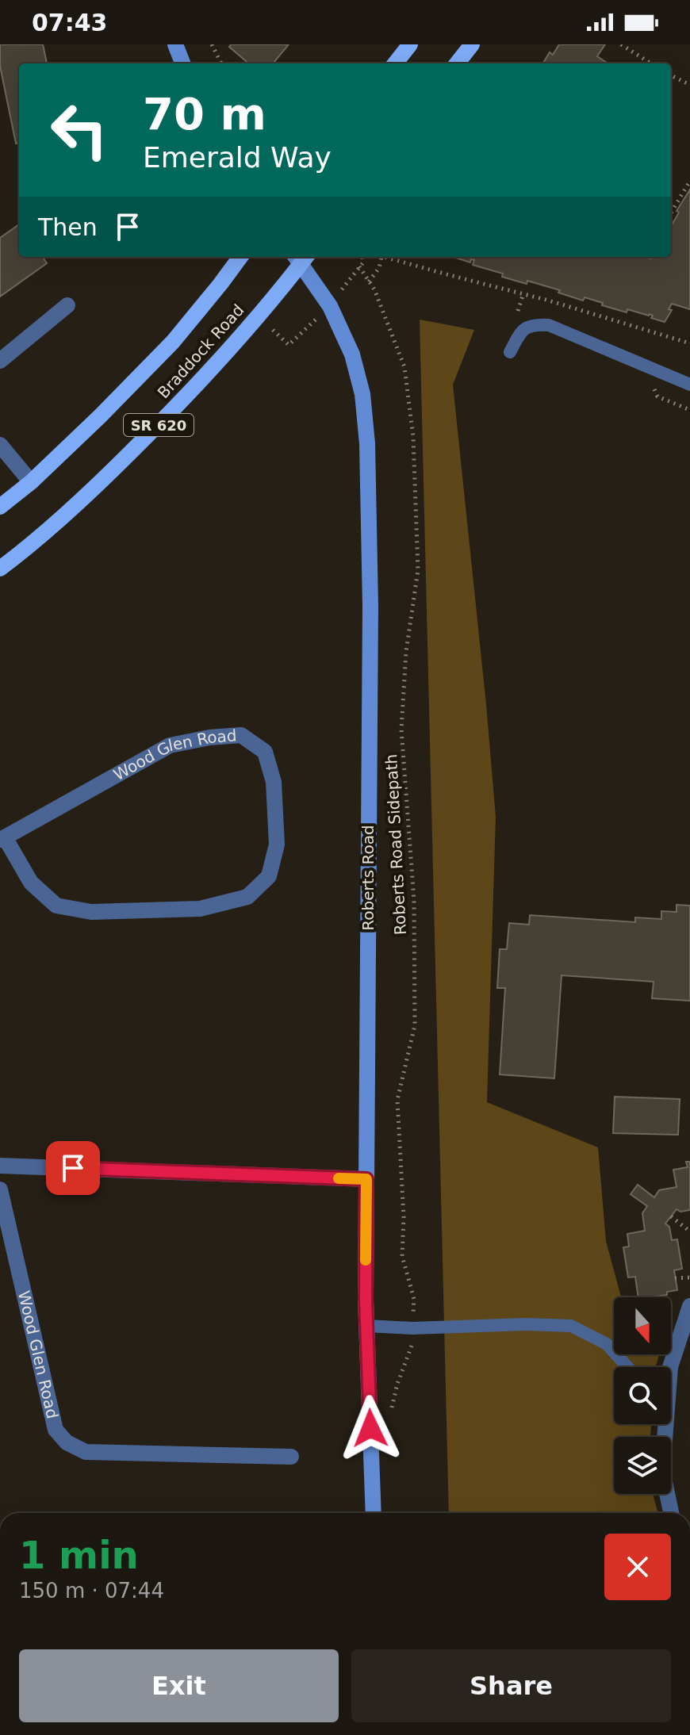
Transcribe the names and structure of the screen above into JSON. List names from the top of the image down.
{
  "streets": {
    "main road": ["Braddock Road", "SR 620", "Roberts Road"],
    "street": ["Wood Glen Road"],
    "path": ["Roberts Road Sidepath"]
  },
  "crossings": [
    ["Braddock Road", "Roberts Road"]
  ],
  "north": "bottom",
  "page": {
    "status": "07:43",
    "turn": ["70 m", "Emerald Way"],
    "then": "Then",
    "heading": ["1 min", "150 m · 07:44"],
    "buttons": ["Exit", "Share"]
  }
}
